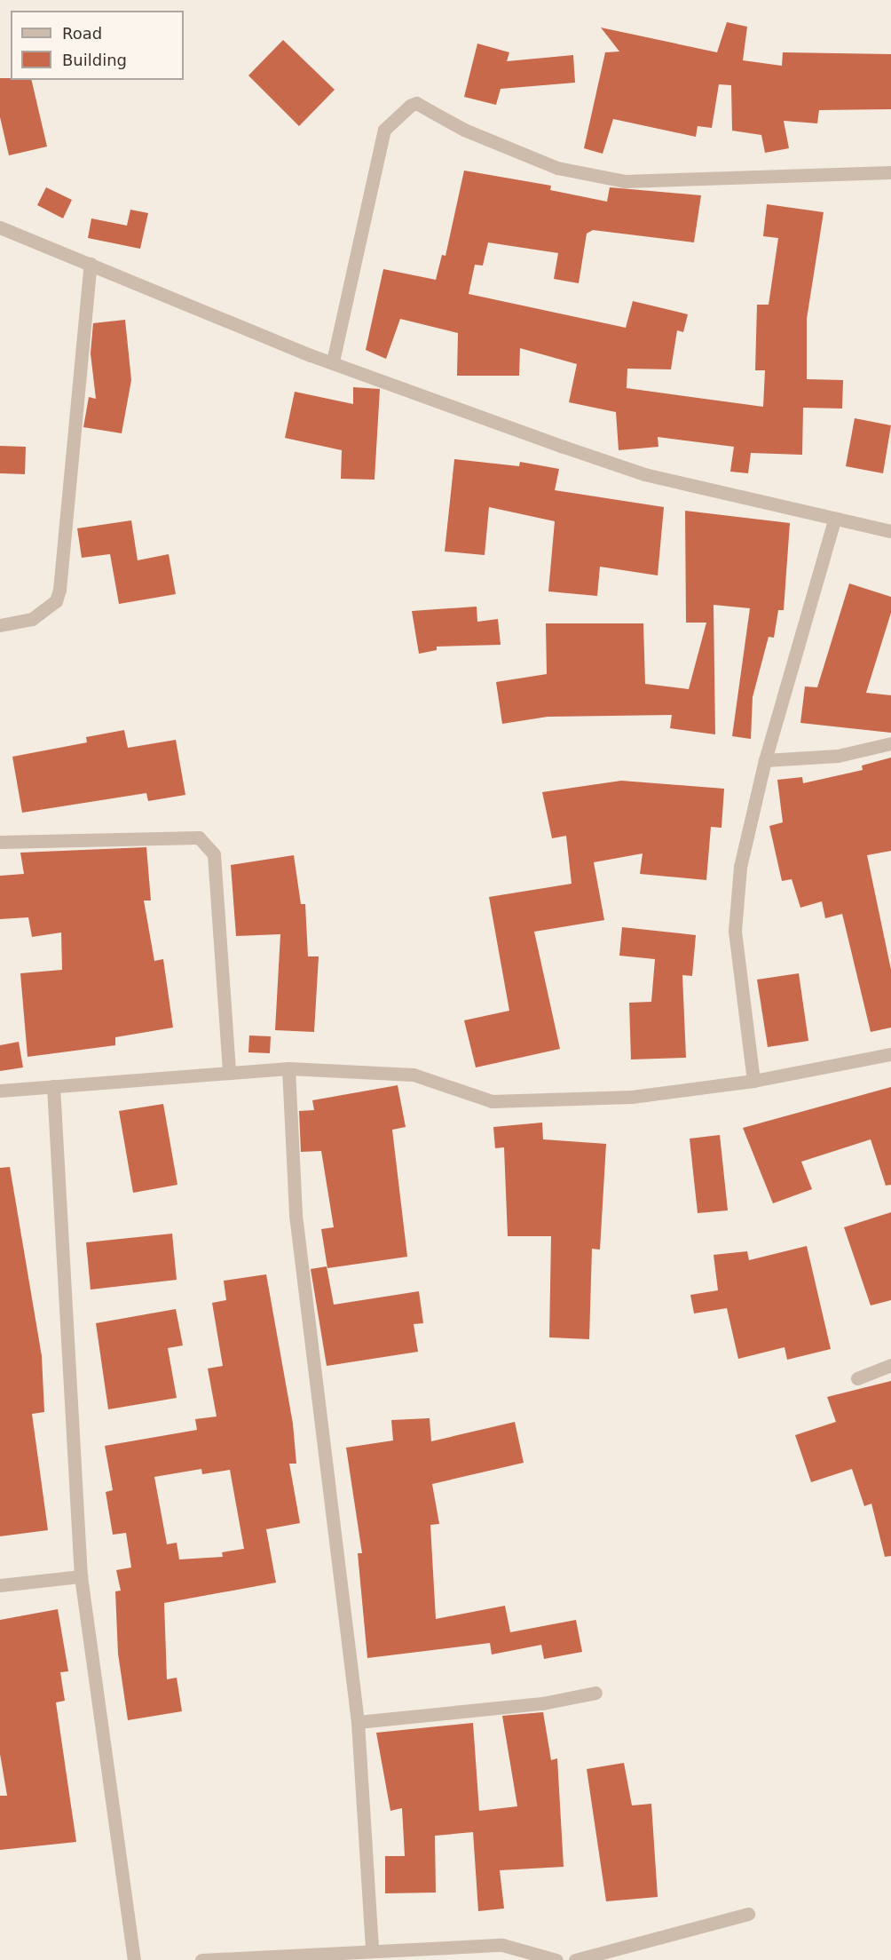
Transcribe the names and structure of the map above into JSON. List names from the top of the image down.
{
  "legend": ["Road", "Building"]
}
